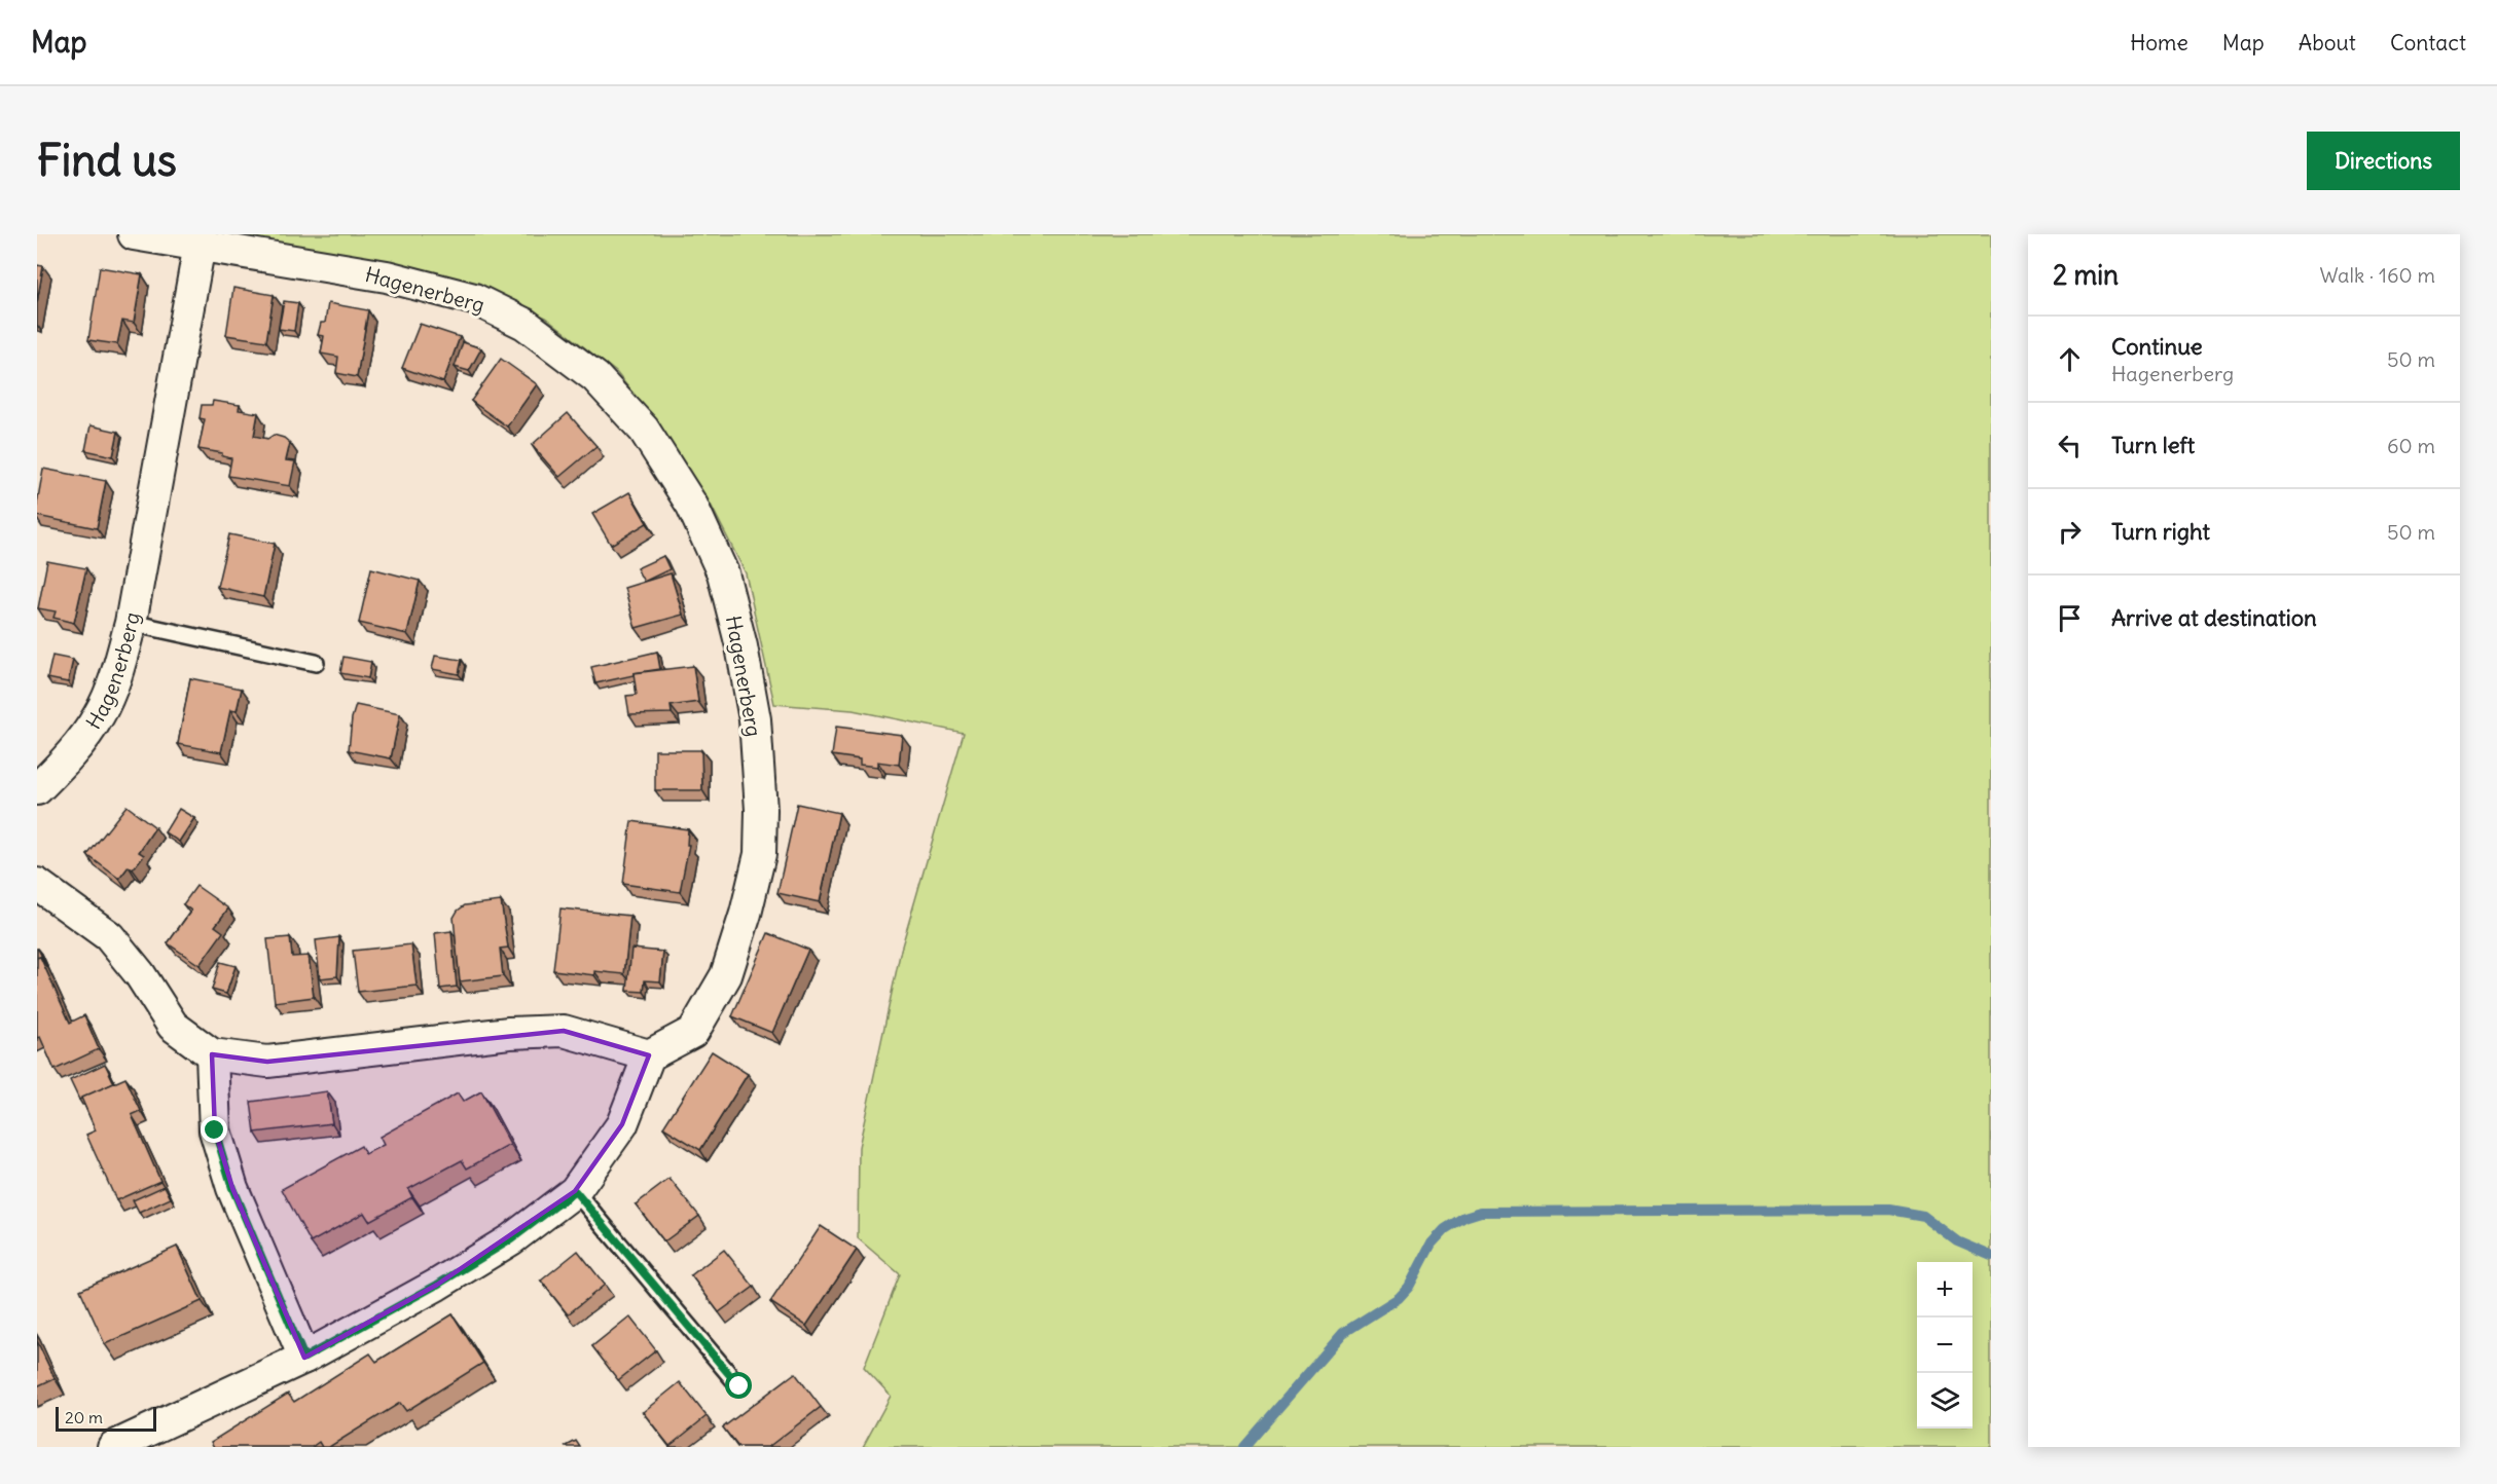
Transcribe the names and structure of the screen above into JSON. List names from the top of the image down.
{
  "streets": {
    "street": ["Hagenerberg"]
  },
  "scale_bar": "20 m",
  "page": {
    "header": "Map",
    "nav": [
      "Home",
      "Map",
      "About",
      "Contact"
    ],
    "buttons": "Directions",
    "title": "Find us",
    "heading": ["2 min", "Walk · 160 m"],
    "list": [
      ["Continue", "Hagenerberg", "50 m"],
      ["Turn left", "60 m"],
      ["Turn right", "50 m"],
      "Arrive at destination"
    ],
    "map_buttons": ["+", "−"],
    "scale": "20 m"
  }
}
